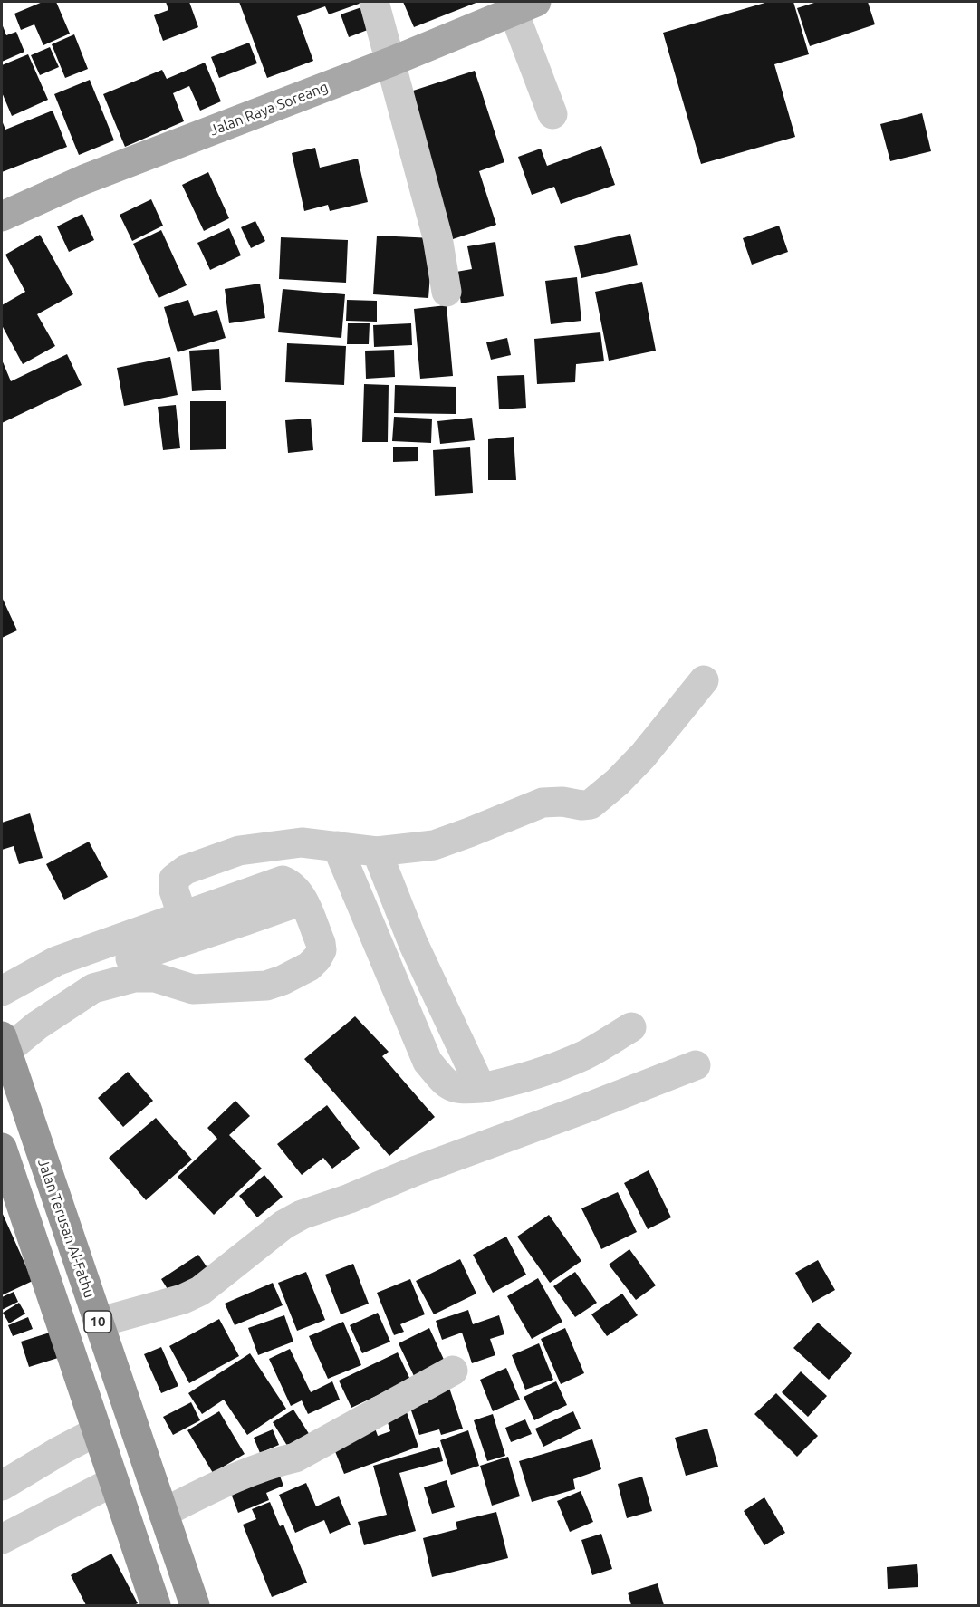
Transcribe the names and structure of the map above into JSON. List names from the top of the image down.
{
  "streets": {
    "highway": ["Jalan Terusan Al-Fathu", "10"],
    "main road": ["Jalan Raya Soreang"]
  }
}
